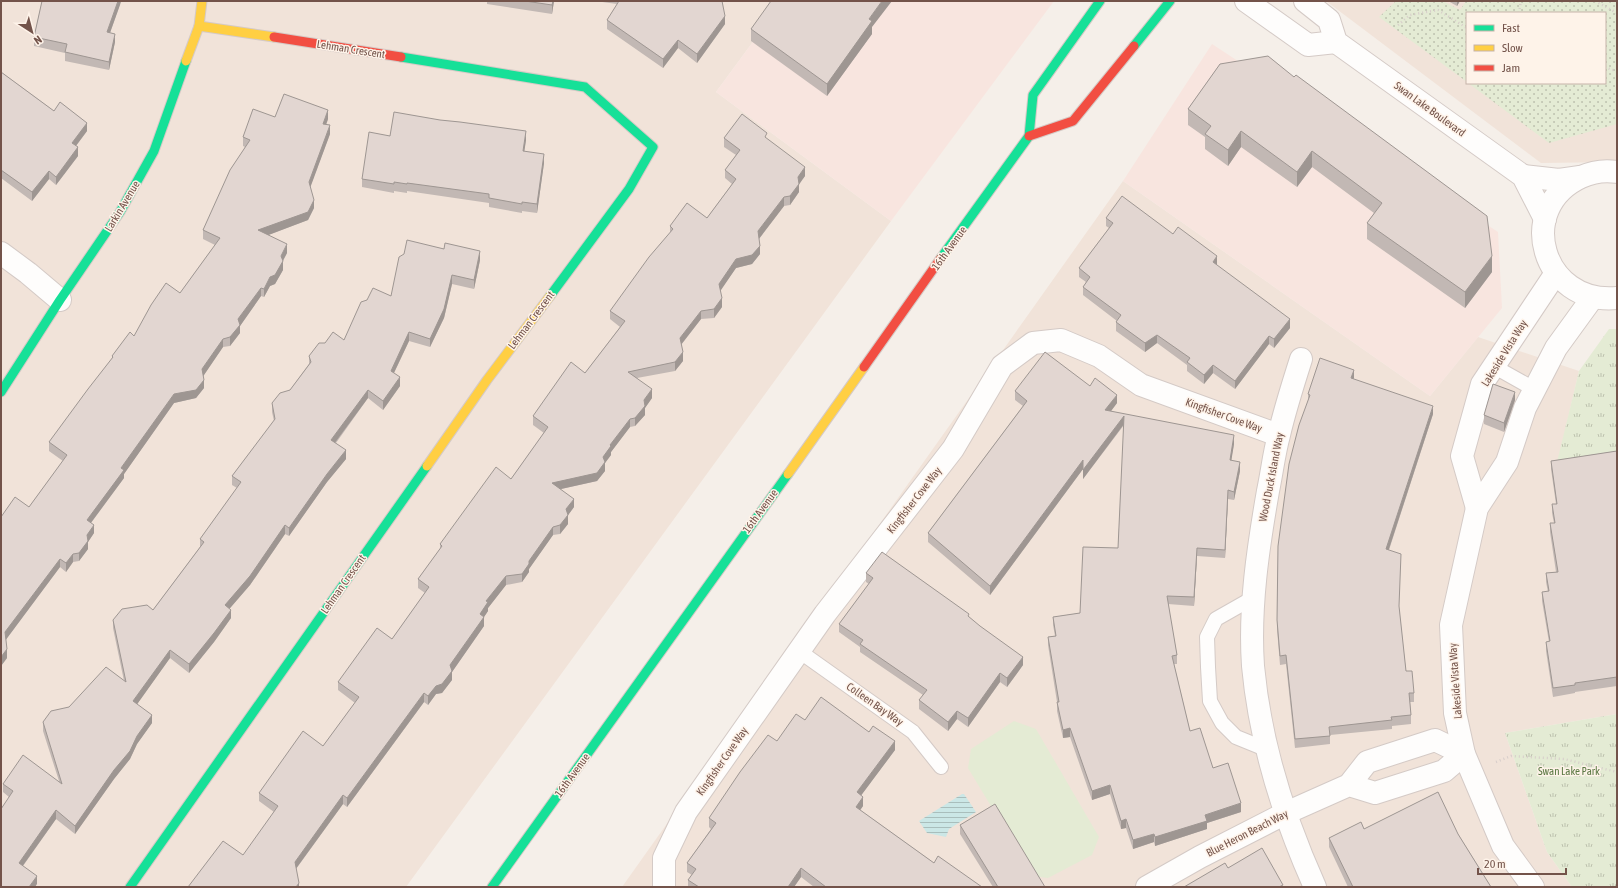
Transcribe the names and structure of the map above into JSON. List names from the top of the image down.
{
  "streets": {
    "street": [
      "Lehman Crescent",
      "Swan Lake Boulevard",
      "Larkin Avenue",
      "16th Avenue",
      "Lakeside Vista Way",
      "Kingfisher Cove Way",
      "Wood Duck Island Way",
      "Blue Heron Beach Way"
    ],
    "lane": ["Colleen Bay Way"]
  },
  "crossings": [
    ["Lehman Crescent", "Larkin Avenue"],
    ["Lakeside Vista Way", "Blue Heron Beach Way"],
    ["Kingfisher Cove Way", "Wood Duck Island Way"],
    ["Kingfisher Cove Way", "Colleen Bay Way"],
    ["Wood Duck Island Way", "Blue Heron Beach Way"]
  ],
  "parks": ["Swan Lake Park"],
  "legend": ["Fast", "Slow", "Jam"],
  "scale_bar": "20 m",
  "north": "bottom right"
}
